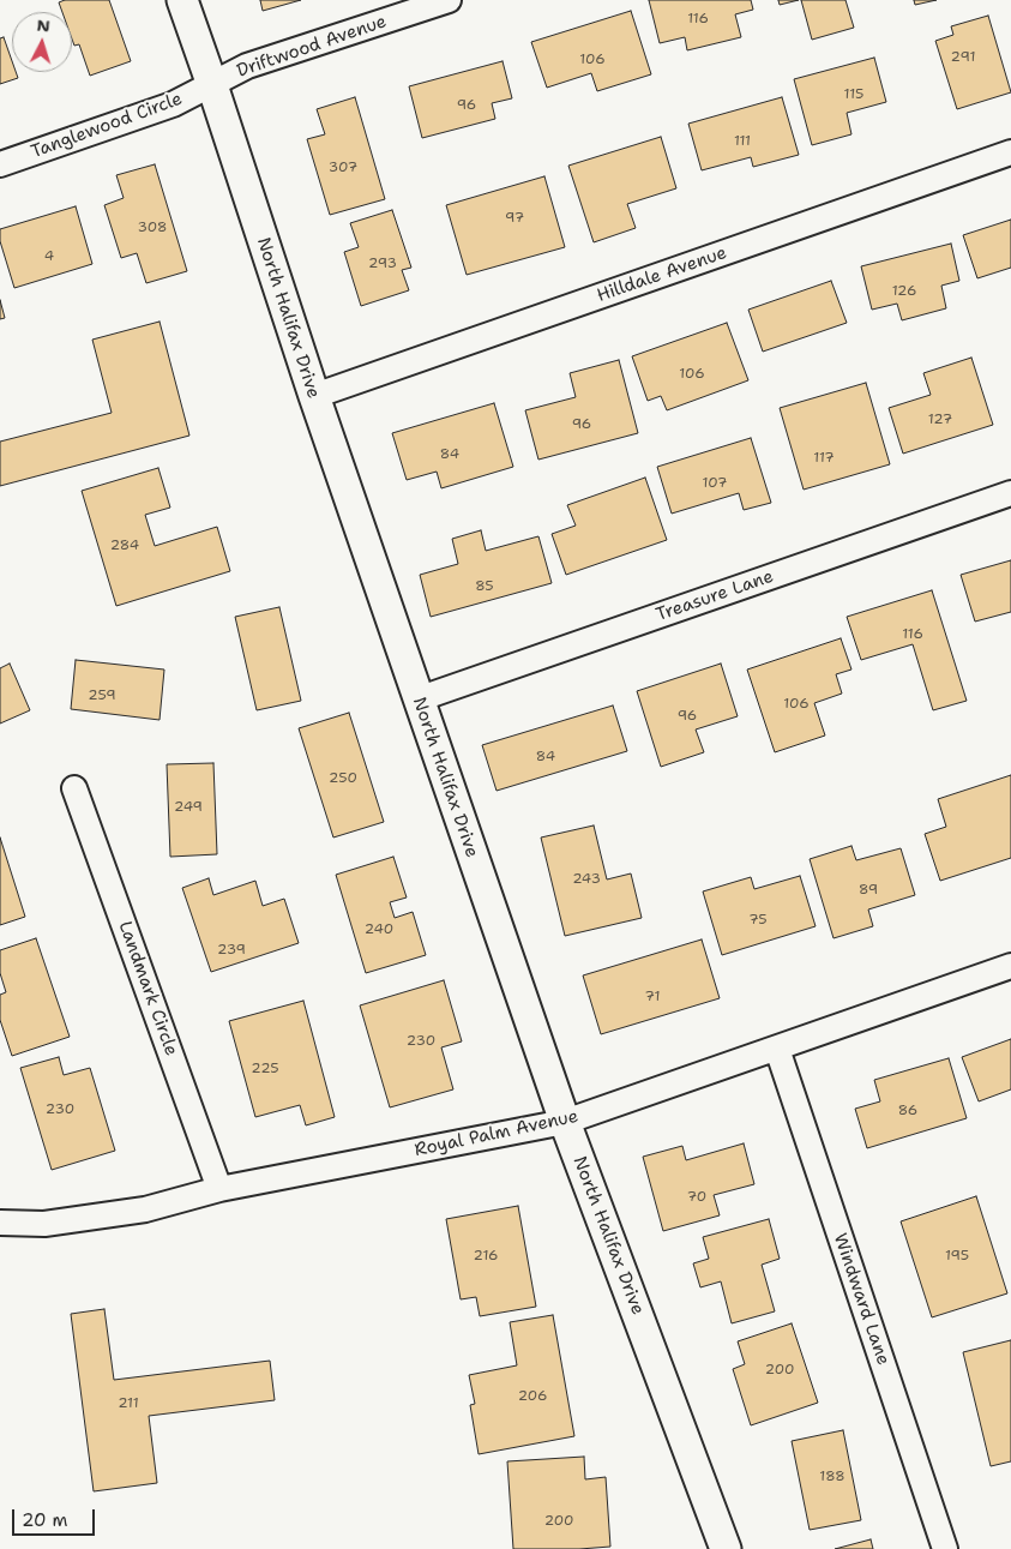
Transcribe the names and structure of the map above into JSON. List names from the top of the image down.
{
  "streets": {
    "street": [
      "Driftwood Avenue",
      "Tanglewood Circle",
      "Hilldale Avenue",
      "North Halifax Drive",
      "Treasure Lane",
      "Landmark Circle",
      "Royal Palm Avenue",
      "Windward Lane"
    ]
  },
  "crossings": [
    ["Driftwood Avenue", "Tanglewood Circle"],
    ["Driftwood Avenue", "North Halifax Drive"],
    ["Tanglewood Circle", "North Halifax Drive"],
    ["Hilldale Avenue", "North Halifax Drive"],
    ["North Halifax Drive", "Treasure Lane"],
    ["North Halifax Drive", "Royal Palm Avenue"],
    ["Landmark Circle", "Royal Palm Avenue"],
    ["Royal Palm Avenue", "Windward Lane"]
  ],
  "house_numbers": [
    "116",
    "291",
    "106",
    "115",
    "96",
    "111",
    "307",
    "97",
    "308",
    "4",
    "293",
    "126",
    "106",
    "127",
    "96",
    "84",
    "117",
    "107",
    "284",
    "85",
    "116",
    "259",
    "106",
    "96",
    "84",
    "250",
    "249",
    "243",
    "89",
    "75",
    "240",
    "239",
    "71",
    "230",
    "225",
    "230",
    "86",
    "70",
    "216",
    "195",
    "200",
    "206",
    "211",
    "188",
    "200"
  ],
  "scale_bar": "20 m",
  "north": "top"
}
